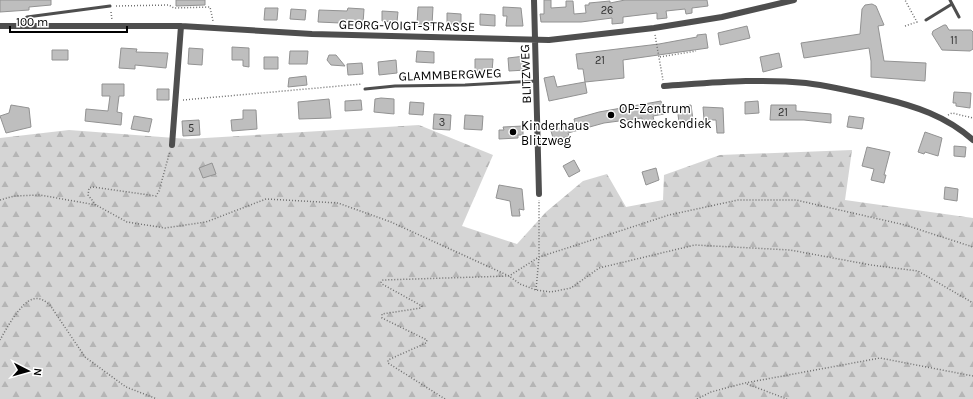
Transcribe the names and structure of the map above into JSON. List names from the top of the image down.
{
  "streets": {
    "street": ["GEORG-VOIGT-STRASSE", "BLITZWEG"],
    "lane": ["GLAMMBERGWEG"]
  },
  "crossings": [
    ["GEORG-VOIGT-STRASSE", "BLITZWEG"],
    ["GLAMMBERGWEG", "BLITZWEG"]
  ],
  "places": ["OP-Zentrum Schweckendiek", "Kinderhaus Blitzweg"],
  "house_numbers": [
    "26",
    "11",
    "21",
    "21",
    "3",
    "5"
  ],
  "scale_bar": "100 m",
  "north": "right"
}
